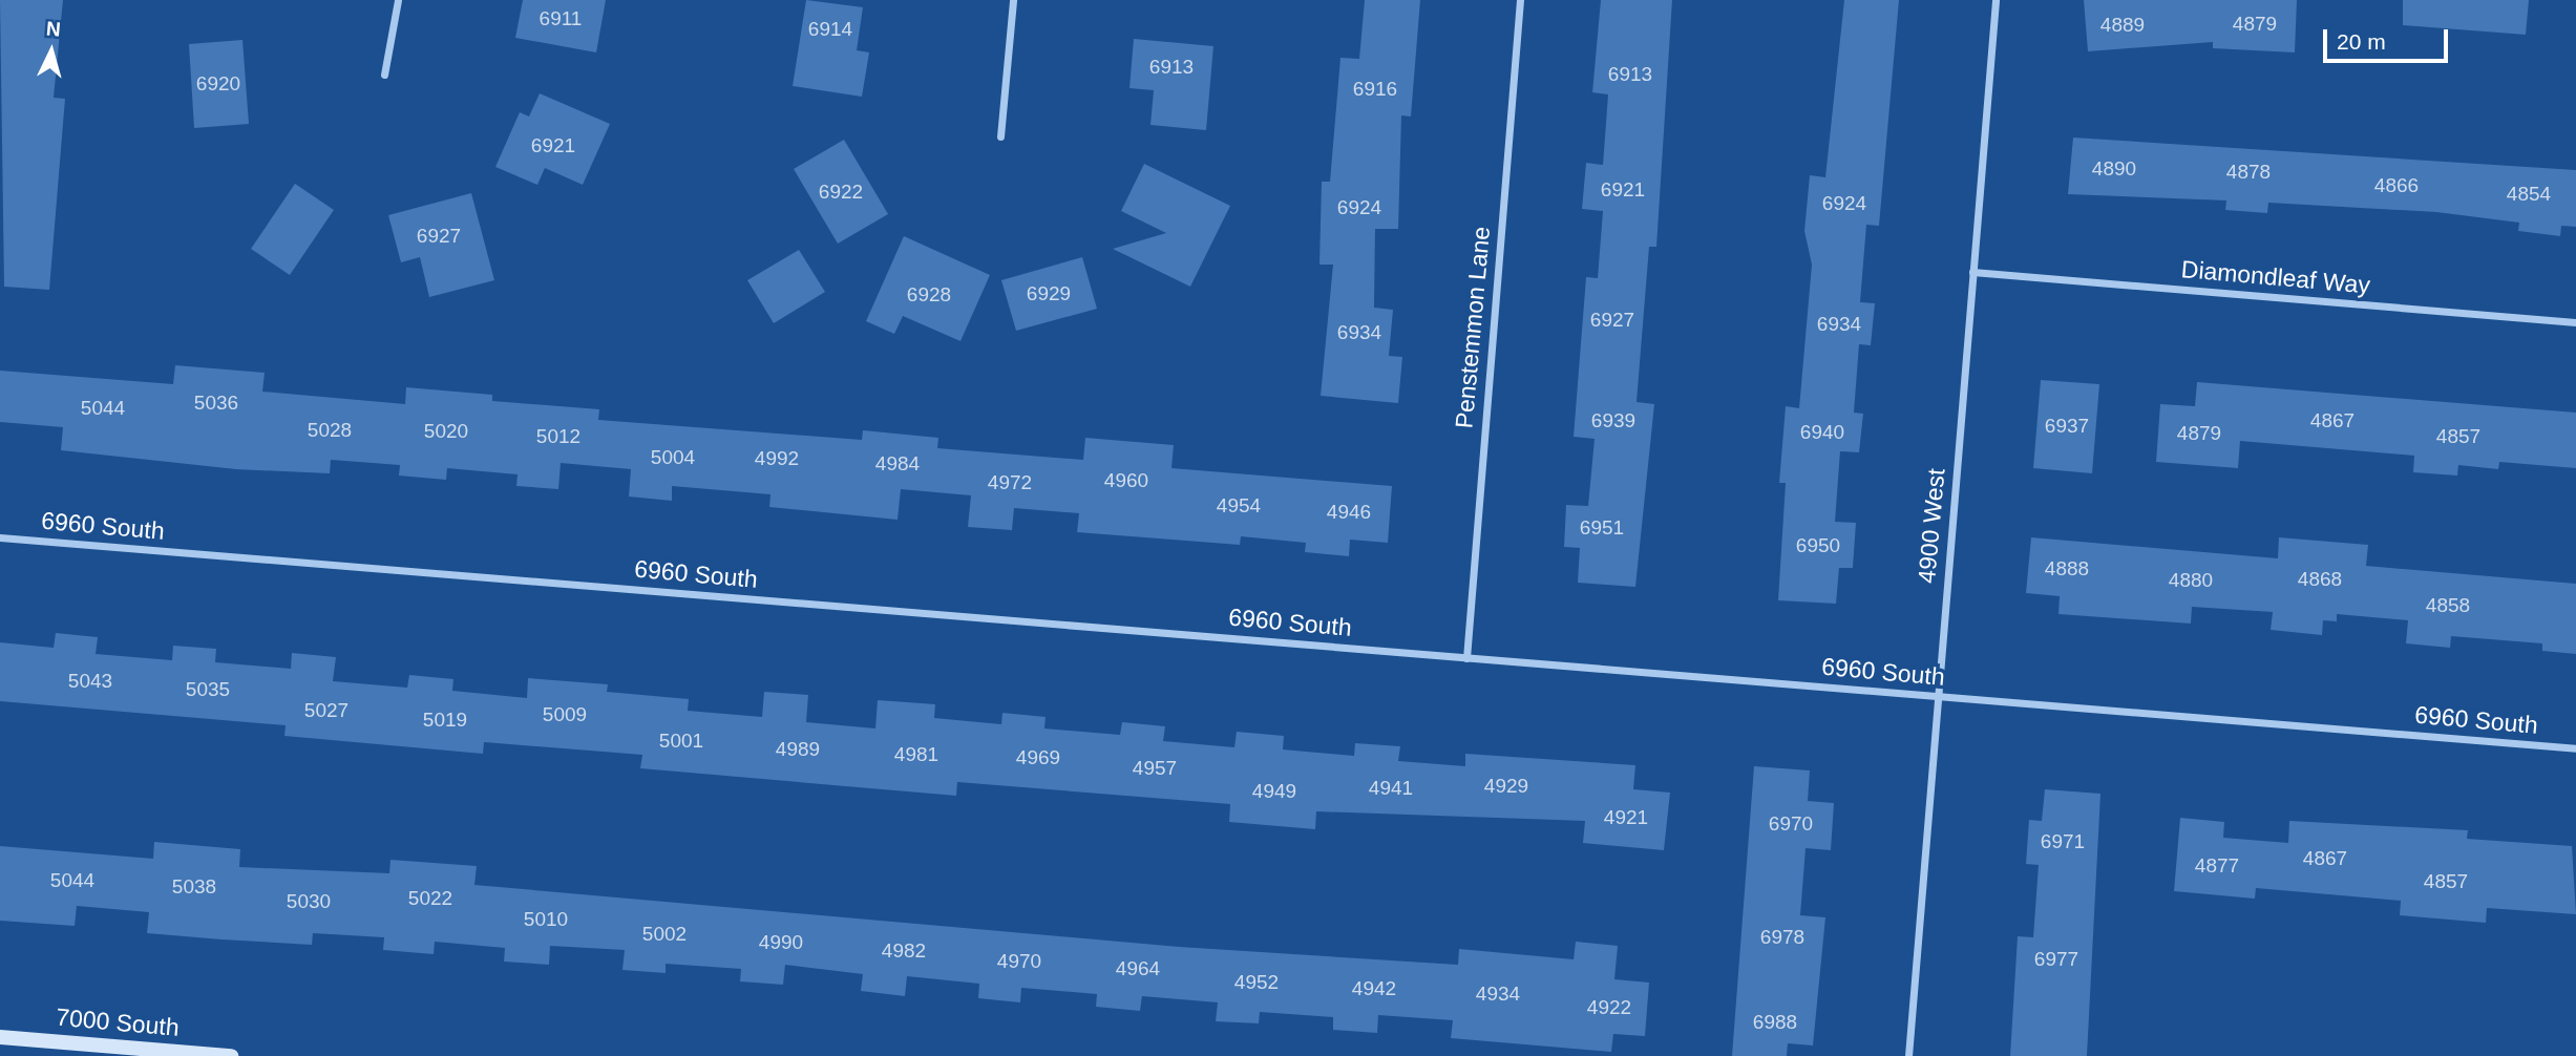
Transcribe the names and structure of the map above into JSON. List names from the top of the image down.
{
  "streets": {
    "street": [
      "Diamondleaf Way",
      "Penstemmon Lane",
      "6960 South",
      "4900 West",
      "7000 South"
    ]
  },
  "crossings": [
    ["Diamondleaf Way", "4900 West"],
    ["Penstemmon Lane", "6960 South"],
    ["6960 South", "4900 West"]
  ],
  "house_numbers": [
    "6911",
    "4879",
    "4889",
    "6914",
    "6913",
    "6913",
    "6920",
    "6916",
    "6921",
    "4890",
    "4878",
    "4866",
    "6921",
    "6922",
    "4854",
    "6924",
    "6924",
    "6927",
    "6929",
    "6928",
    "6927",
    "6934",
    "6934",
    "5036",
    "5044",
    "6939",
    "4867",
    "6937",
    "5028",
    "5020",
    "6940",
    "4879",
    "5012",
    "4857",
    "5004",
    "4992",
    "4984",
    "4960",
    "4972",
    "4954",
    "4946",
    "6951",
    "6950",
    "4888",
    "4868",
    "4880",
    "4858",
    "5043",
    "5035",
    "5027",
    "5009",
    "5019",
    "5001",
    "4989",
    "4981",
    "4969",
    "4957",
    "4929",
    "4941",
    "4949",
    "4921",
    "6970",
    "6971",
    "4867",
    "4877",
    "5044",
    "4857",
    "5038",
    "5022",
    "5030",
    "5010",
    "5002",
    "6978",
    "4990",
    "4982",
    "6977",
    "4970",
    "4964",
    "4952",
    "4942",
    "4934",
    "4922",
    "6988"
  ],
  "scale_bar": "20 m",
  "north": "top"
}
